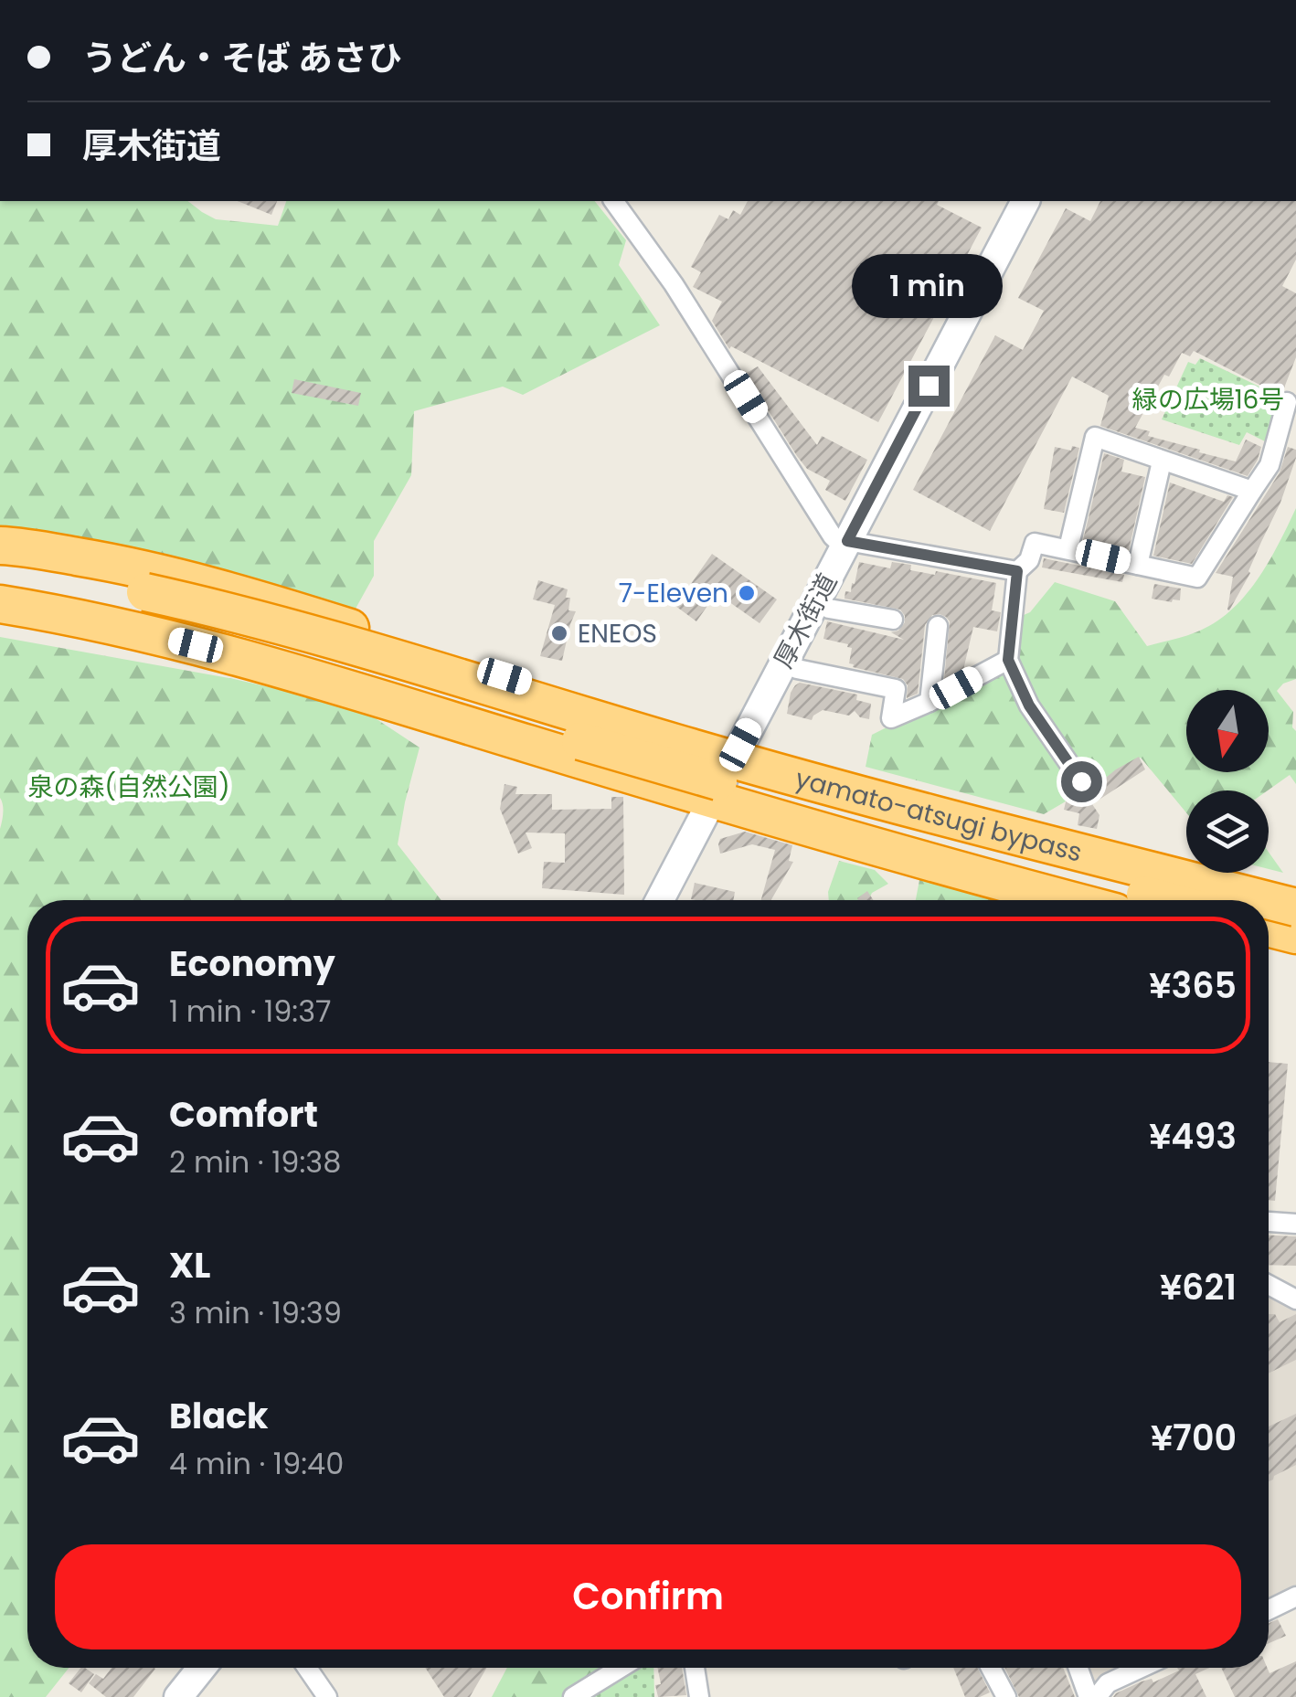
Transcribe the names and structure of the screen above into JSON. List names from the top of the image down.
{
  "streets": {
    "highway": ["yamato-atsugi bypass"],
    "street": ["厚木街道"]
  },
  "parks": ["緑の広場16号", "泉の森(自然公園)"],
  "places": ["7-Eleven", "ENEOS"],
  "north": "bottom",
  "page": {
    "banner": ["うどん・そば あさひ", "厚木街道"],
    "bubble": "1 min",
    "list": [
      {
        "name": "Economy",
        "note": "1 min · 19:37",
        "value": "¥365"
      },
      {
        "name": "Comfort",
        "note": "2 min · 19:38",
        "value": "¥493"
      },
      {
        "name": "XL",
        "note": "3 min · 19:39",
        "value": "¥621"
      },
      {
        "name": "Black",
        "note": "4 min · 19:40",
        "value": "¥700"
      }
    ],
    "buttons": "Confirm"
  }
}
